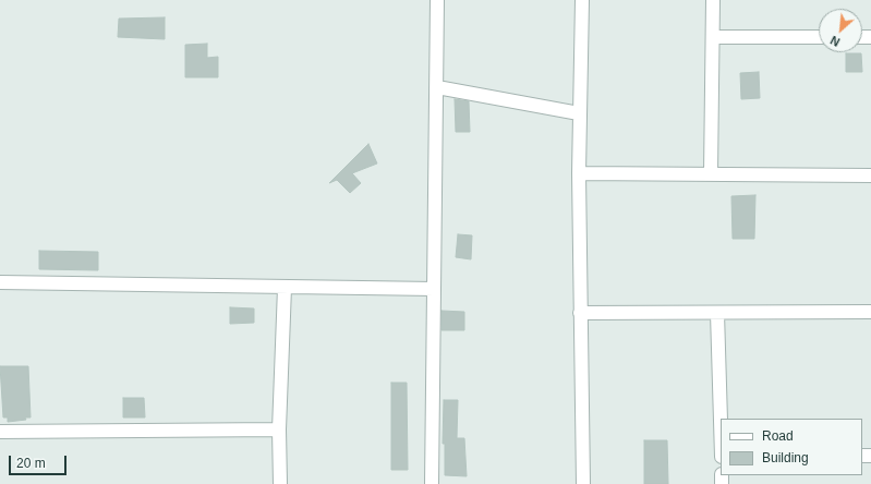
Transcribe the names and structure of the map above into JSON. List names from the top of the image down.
{
  "legend": ["Road", "Building"],
  "scale_bar": "20 m",
  "north": "bottom left"
}
